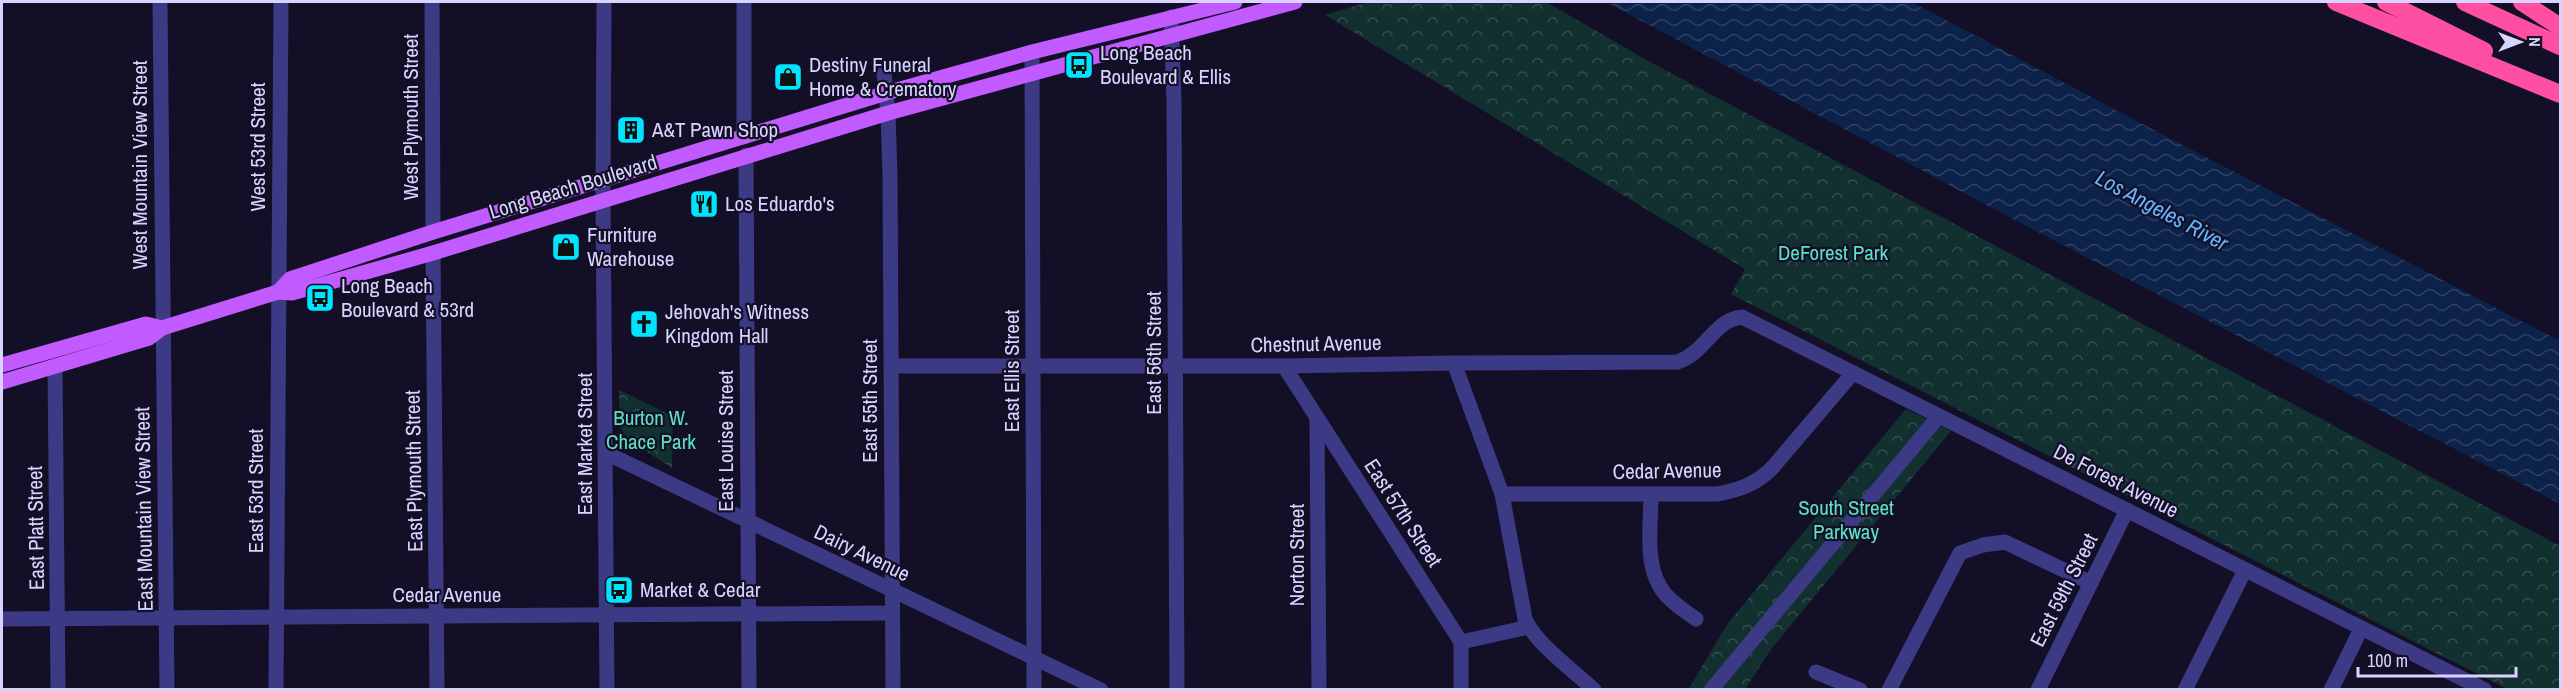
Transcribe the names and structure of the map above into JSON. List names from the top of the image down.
{
  "streets": {
    "main road": ["Long Beach Boulevard"],
    "street": [
      "West Plymouth Street",
      "West 53rd Street",
      "West Mountain View Street",
      "Chestnut Avenue",
      "East 56th Street",
      "East Ellis Street",
      "East 55th Street",
      "East Louise Street",
      "East Market Street",
      "East Plymouth Street",
      "Cedar Avenue",
      "De Forest Avenue",
      "East 53rd Street",
      "East Mountain View Street",
      "East 57th Street",
      "East Platt Street",
      "Dairy Avenue",
      "Norton Street",
      "East 59th Street"
    ]
  },
  "crossings": [
    ["West Plymouth Street", "Long Beach Boulevard"],
    ["West 53rd Street", "Long Beach Boulevard"],
    ["West 53rd Street", "East 53rd Street"],
    ["West Mountain View Street", "Long Beach Boulevard"],
    ["West Mountain View Street", "East Mountain View Street"],
    ["Long Beach Boulevard", "East 56th Street"],
    ["Long Beach Boulevard", "East Ellis Street"],
    ["Long Beach Boulevard", "East 55th Street"],
    ["Long Beach Boulevard", "East Louise Street"],
    ["Long Beach Boulevard", "East Market Street"],
    ["Long Beach Boulevard", "East Plymouth Street"],
    ["Long Beach Boulevard", "East 53rd Street"],
    ["Long Beach Boulevard", "East Mountain View Street"],
    ["Long Beach Boulevard", "East Platt Street"],
    ["Chestnut Avenue", "East 56th Street"],
    ["Chestnut Avenue", "East Ellis Street"],
    ["Chestnut Avenue", "East 55th Street"],
    ["Chestnut Avenue", "De Forest Avenue"],
    ["Chestnut Avenue", "East 57th Street"],
    ["East Ellis Street", "Dairy Avenue"],
    ["East 55th Street", "Cedar Avenue"],
    ["East 55th Street", "Dairy Avenue"],
    ["East Louise Street", "Cedar Avenue"],
    ["East Louise Street", "Dairy Avenue"],
    ["East Market Street", "Cedar Avenue"],
    ["East Market Street", "Dairy Avenue"],
    ["East Plymouth Street", "Cedar Avenue"],
    ["Cedar Avenue", "De Forest Avenue"],
    ["Cedar Avenue", "East 53rd Street"],
    ["Cedar Avenue", "East Mountain View Street"],
    ["Cedar Avenue", "East Platt Street"],
    ["De Forest Avenue", "East 59th Street"],
    ["East 57th Street", "Norton Street"]
  ],
  "water": ["Los Angeles River"],
  "parks": ["DeForest Park", "Burton W. Chace Park", "South Street Parkway"],
  "places": {
    "bus stop": ["Long Beach Boulevard & Ellis", "Long Beach Boulevard & 53rd", "Market & Cedar"],
    "shop": ["Destiny Funeral Home & Crematory", "Furniture Warehouse"],
    "building": ["A&T Pawn Shop"],
    "restaurant": ["Los Eduardo's"],
    "church": ["Jehovah's Witness Kingdom Hall"]
  },
  "scale_bar": "100 m",
  "north": "right"
}
